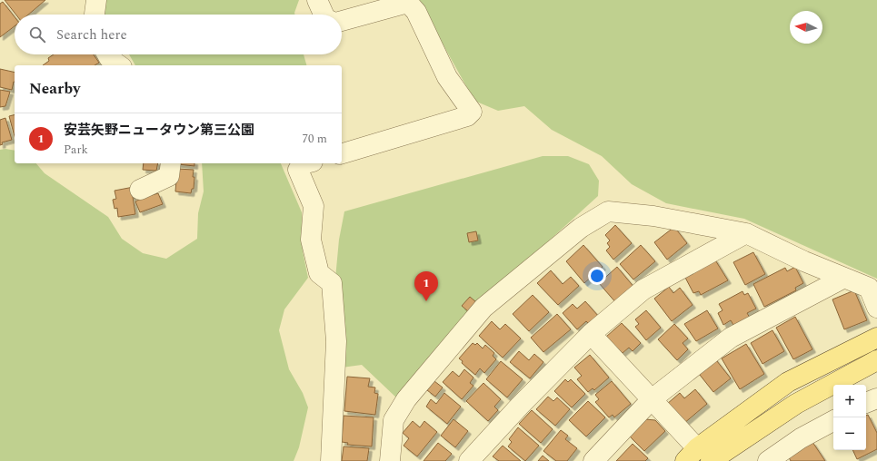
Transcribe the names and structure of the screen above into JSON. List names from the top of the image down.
{
  "north": "left",
  "page": {
    "search": "Search here",
    "heading": "Nearby",
    "list": [
      {
        "mark": "1",
        "name": "安芸矢野ニュータウン第三公園",
        "note": "Park",
        "value": "70 m"
      }
    ],
    "pins": "1",
    "map_buttons": ["+", "−"]
  }
}
